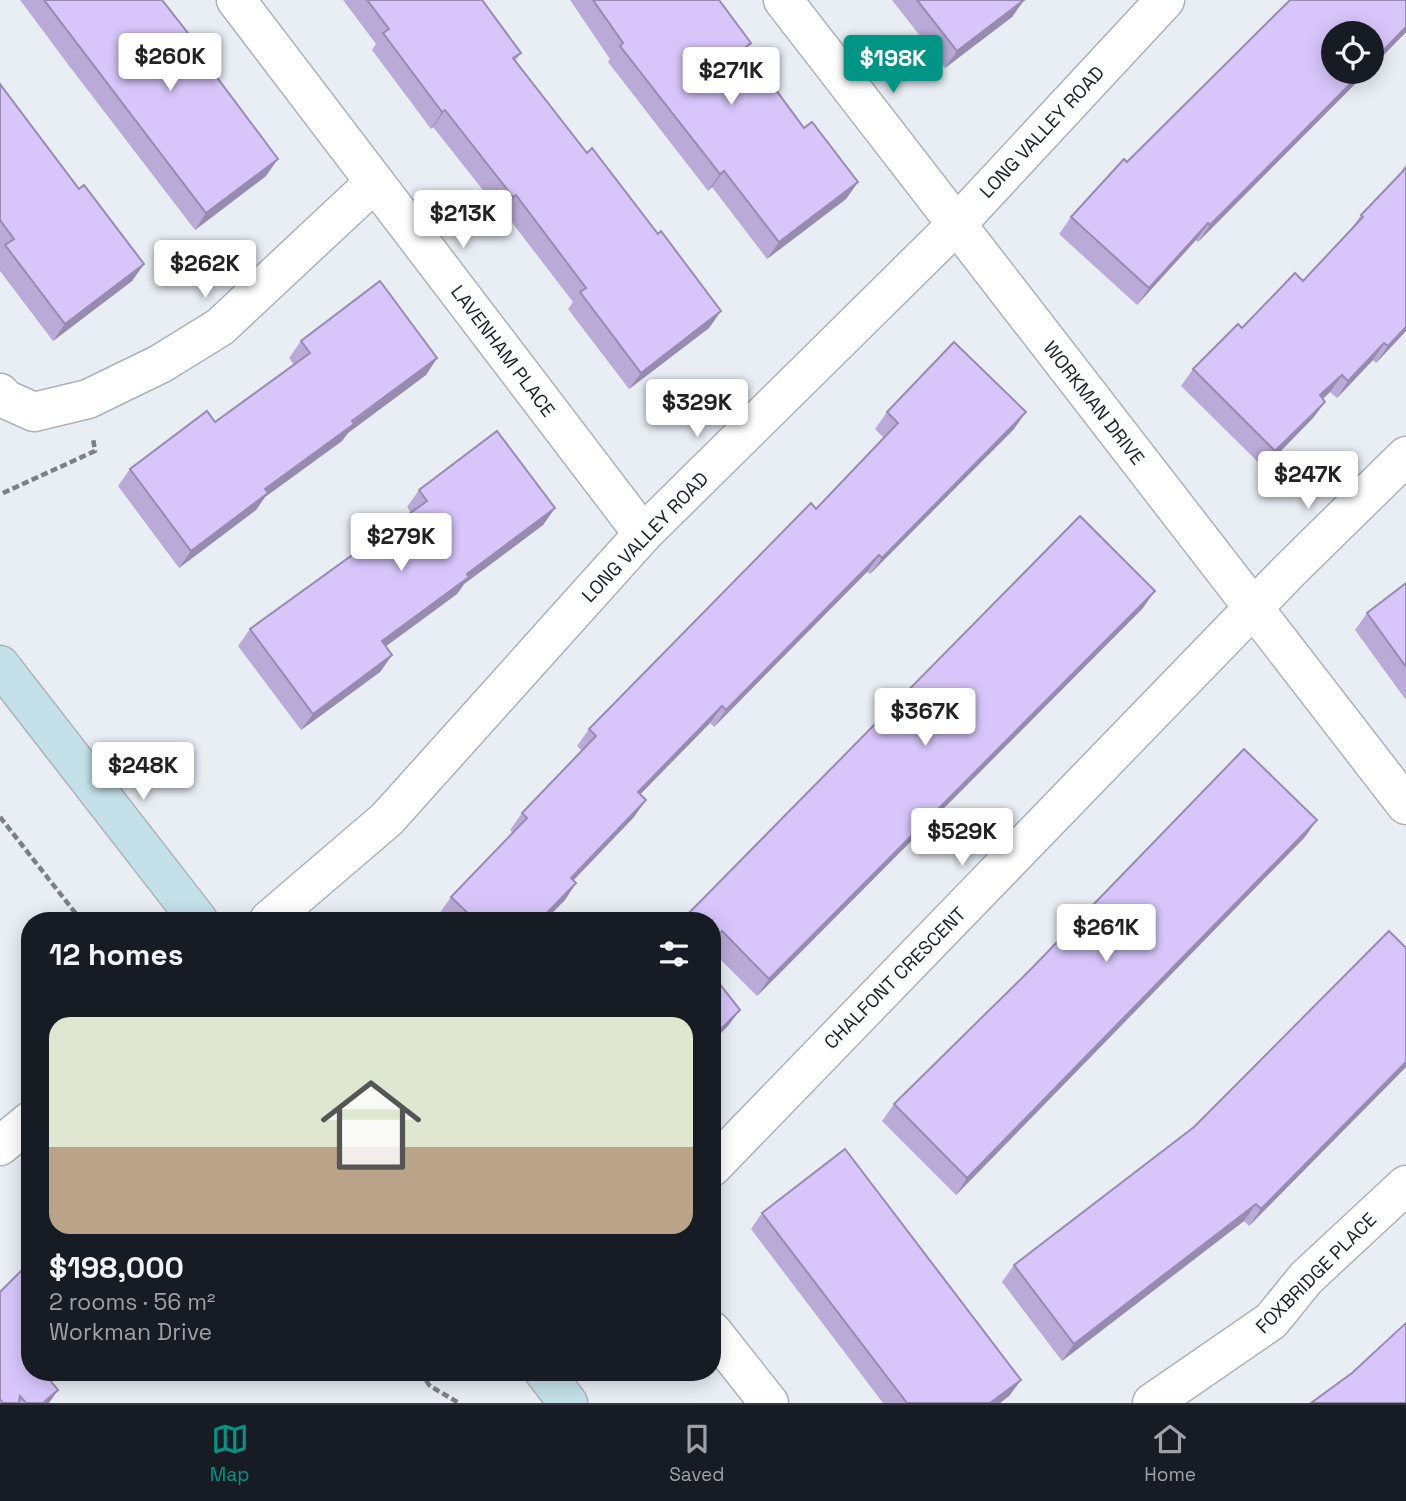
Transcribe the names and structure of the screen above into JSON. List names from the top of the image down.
{
  "streets": {
    "street": [
      "LONG VALLEY ROAD",
      "LAVENHAM PLACE",
      "WORKMAN DRIVE",
      "CHALFONT CRESCENT",
      "FOXBRIDGE PLACE"
    ]
  },
  "crossings": [
    ["LONG VALLEY ROAD", "LAVENHAM PLACE"],
    ["LONG VALLEY ROAD", "WORKMAN DRIVE"],
    ["WORKMAN DRIVE", "CHALFONT CRESCENT"]
  ],
  "page": {
    "price": [
      "$260K",
      "$198K",
      "$271K",
      "$213K",
      "$262K",
      "$329K",
      "$247K",
      "$279K",
      "$367K",
      "$248K",
      "$529K",
      "$261K"
    ],
    "heading": "12 homes",
    "list": [
      {
        "name": "$198,000",
        "note": "2 rooms · 56 m² · Workman Drive"
      }
    ],
    "tabs": ["Map", "Saved", "Home"]
  }
}
